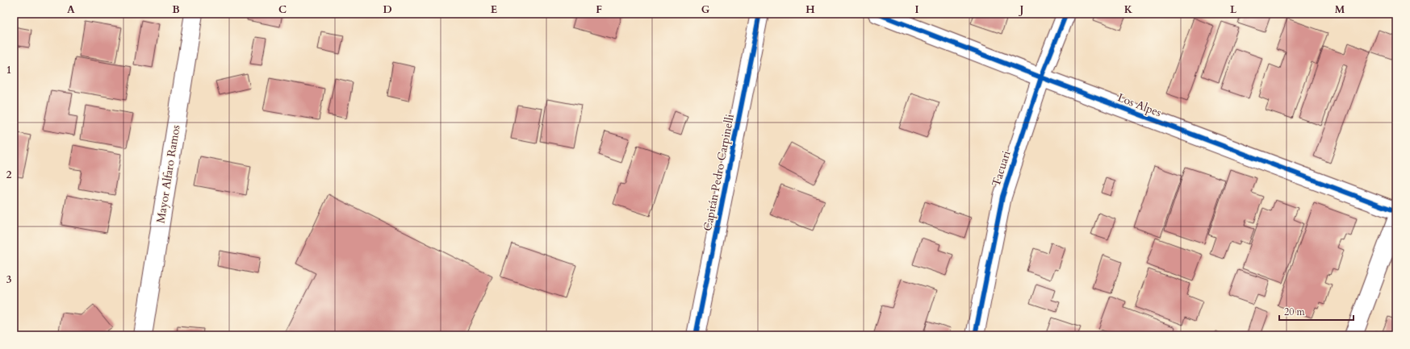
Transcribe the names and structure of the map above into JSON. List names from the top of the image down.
{
  "streets": {
    "street": [
      "Los Alpes",
      "Tacuari",
      "Capitán Pedro Carpinelli",
      "Mayor Alfaro Ramos"
    ]
  },
  "crossings": [
    ["Los Alpes", "Tacuari"]
  ],
  "scale_bar": "20 m",
  "grid": {
    "columns": [
      "A",
      "B",
      "C",
      "D",
      "E",
      "F",
      "G",
      "H",
      "I",
      "J",
      "K",
      "L",
      "M"
    ],
    "rows": ["1", "2", "3"]
  }
}
